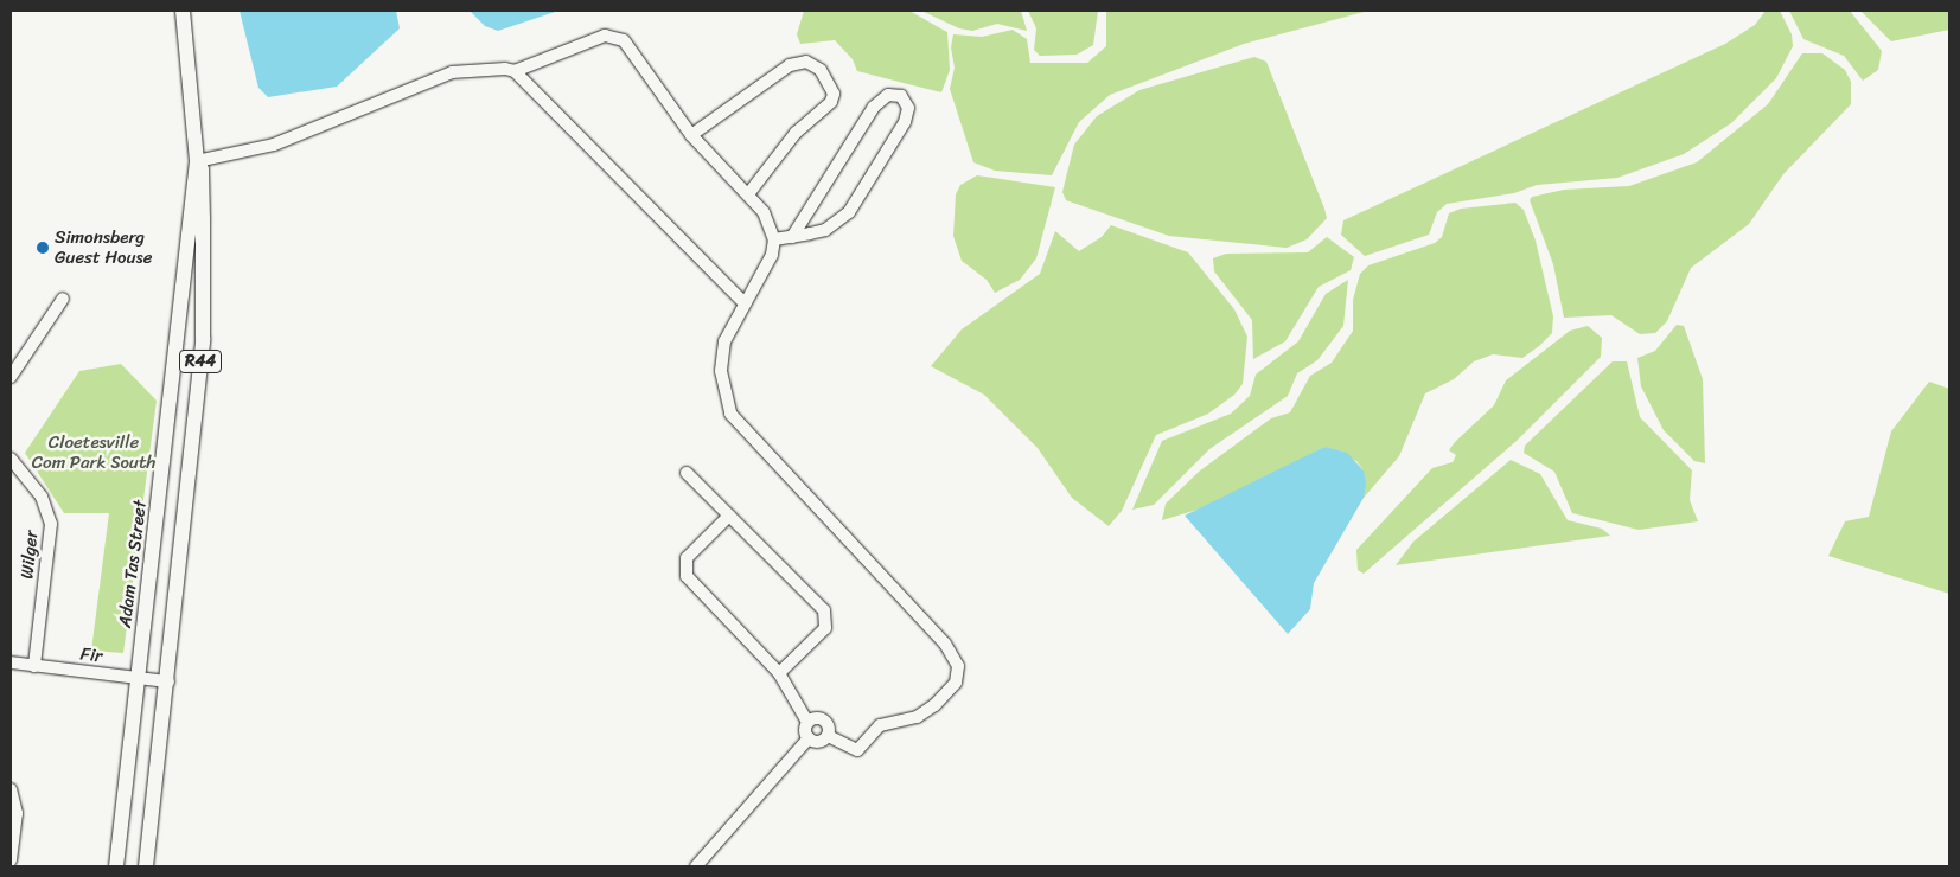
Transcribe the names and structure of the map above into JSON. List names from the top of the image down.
{
  "streets": {
    "main road": ["R44", "Adam Tas Street"],
    "street": ["Wilger", "Fir"]
  },
  "crossings": [
    ["Wilger", "Fir"],
    ["Adam Tas Street", "Fir"]
  ],
  "parks": ["Cloetesville Com Park South"],
  "places": ["Simonsberg Guest House"]
}
